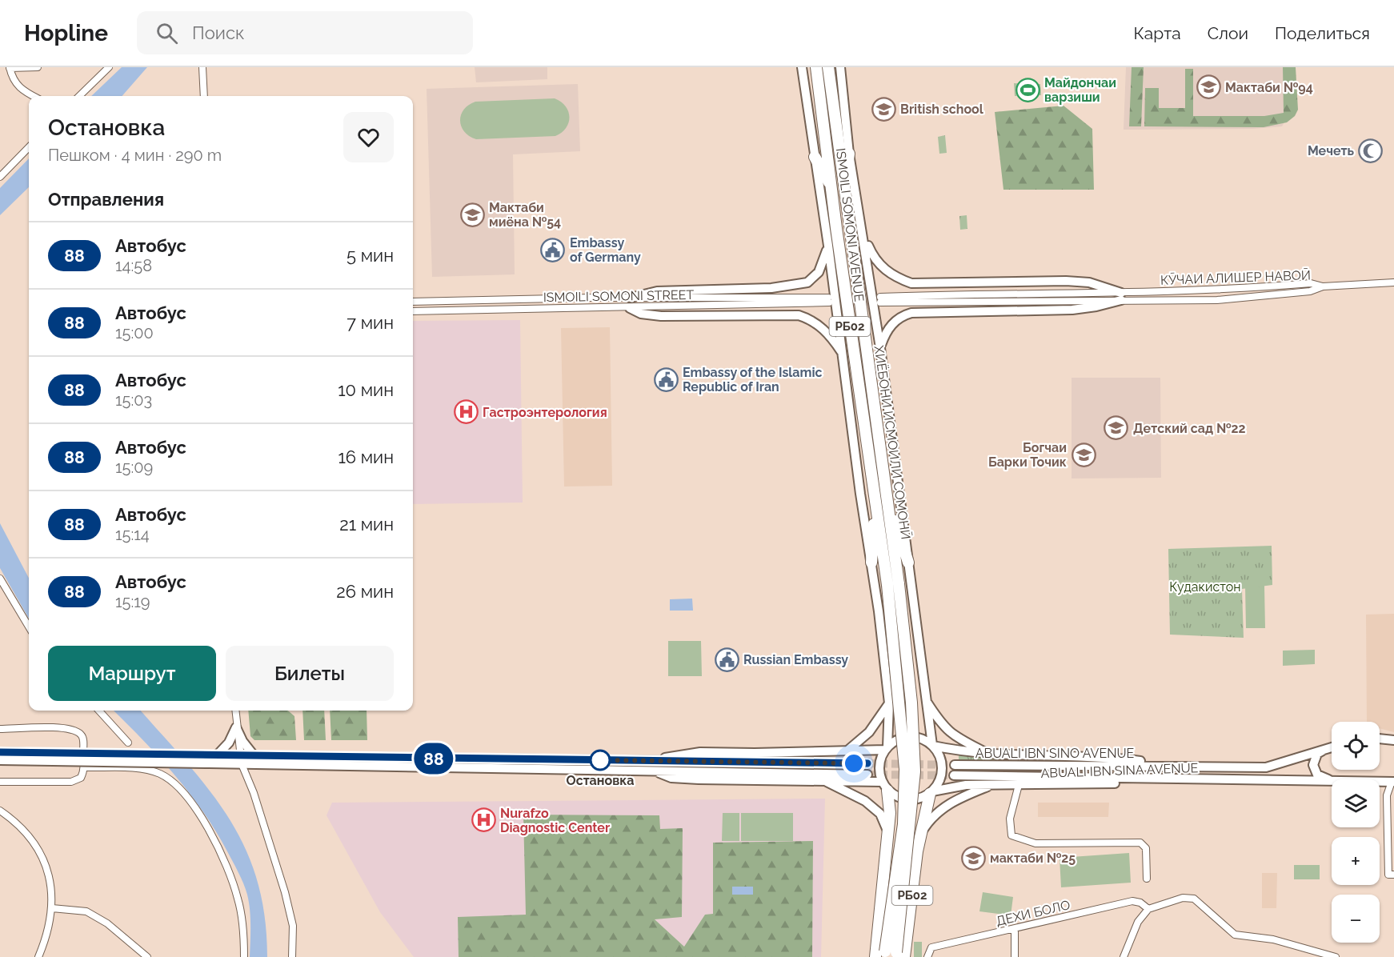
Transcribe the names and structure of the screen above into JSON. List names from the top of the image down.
{
  "streets": {
    "highway": ["ISMOILI SOMONI AVENUE", "РБ02", "ХИЁБОНИ ИСМОИЛИ СОМОНӢ"],
    "main road": ["ABUALI IBN SINO AVENUE", "ABUALI IBN SINA AVENUE"],
    "street": ["КӮЧАИ АЛИШЕР НАВОӢ", "ISMOILI SOMONI STREET", "ДЕХИ БОЛО"]
  },
  "crossings": [
    ["ISMOILI SOMONI AVENUE", "ХИЁБОНИ ИСМОИЛИ СОМОНӢ"],
    ["РБ02", "ХИЁБОНИ ИСМОИЛИ СОМОНӢ"],
    ["РБ02", "ABUALI IBN SINA AVENUE"],
    ["ABUALI IBN SINO AVENUE", "ABUALI IBN SINA AVENUE"]
  ],
  "parks": ["Кудакистон"],
  "places": {
    "school or university": [
      "Мактаби №94",
      "British school",
      "Мактаби миёна №54",
      "Детский сад №22",
      "Богчаи Барки Точик",
      "мактаби №25"
    ],
    "sports": ["Майдончаи варзиши"],
    "mosque": ["Мечеть"],
    "public building": ["Embassy of Germany", "Embassy of the Islamic Republic of Iran", "Russian Embassy"],
    "hospital": ["Гастроэнтерология", "Nurafzo Diagnostic Center"],
    "other": ["Остановка"]
  },
  "lines": ["bus line 88"],
  "page": {
    "header": "Hopline",
    "search": "Поиск",
    "nav": ["Карта", "Слои", "Поделиться"],
    "on_map": "88",
    "heading": [
      ["Остановка", "Пешком · 4 мин · 290 m"],
      "Отправления"
    ],
    "list": [
      {
        "mark": "88",
        "name": "Автобус",
        "note": "14:58",
        "value": "5 мин"
      },
      {
        "mark": "88",
        "name": "Автобус",
        "note": "15:00",
        "value": "7 мин"
      },
      {
        "mark": "88",
        "name": "Автобус",
        "note": "15:03",
        "value": "10 мин"
      },
      {
        "mark": "88",
        "name": "Автобус",
        "note": "15:09",
        "value": "16 мин"
      },
      {
        "mark": "88",
        "name": "Автобус",
        "note": "15:14",
        "value": "21 мин"
      },
      {
        "mark": "88",
        "name": "Автобус",
        "note": "15:19",
        "value": "26 мин"
      }
    ],
    "buttons": ["Маршрут", "Билеты"],
    "map_buttons": ["+", "−"]
  }
}
